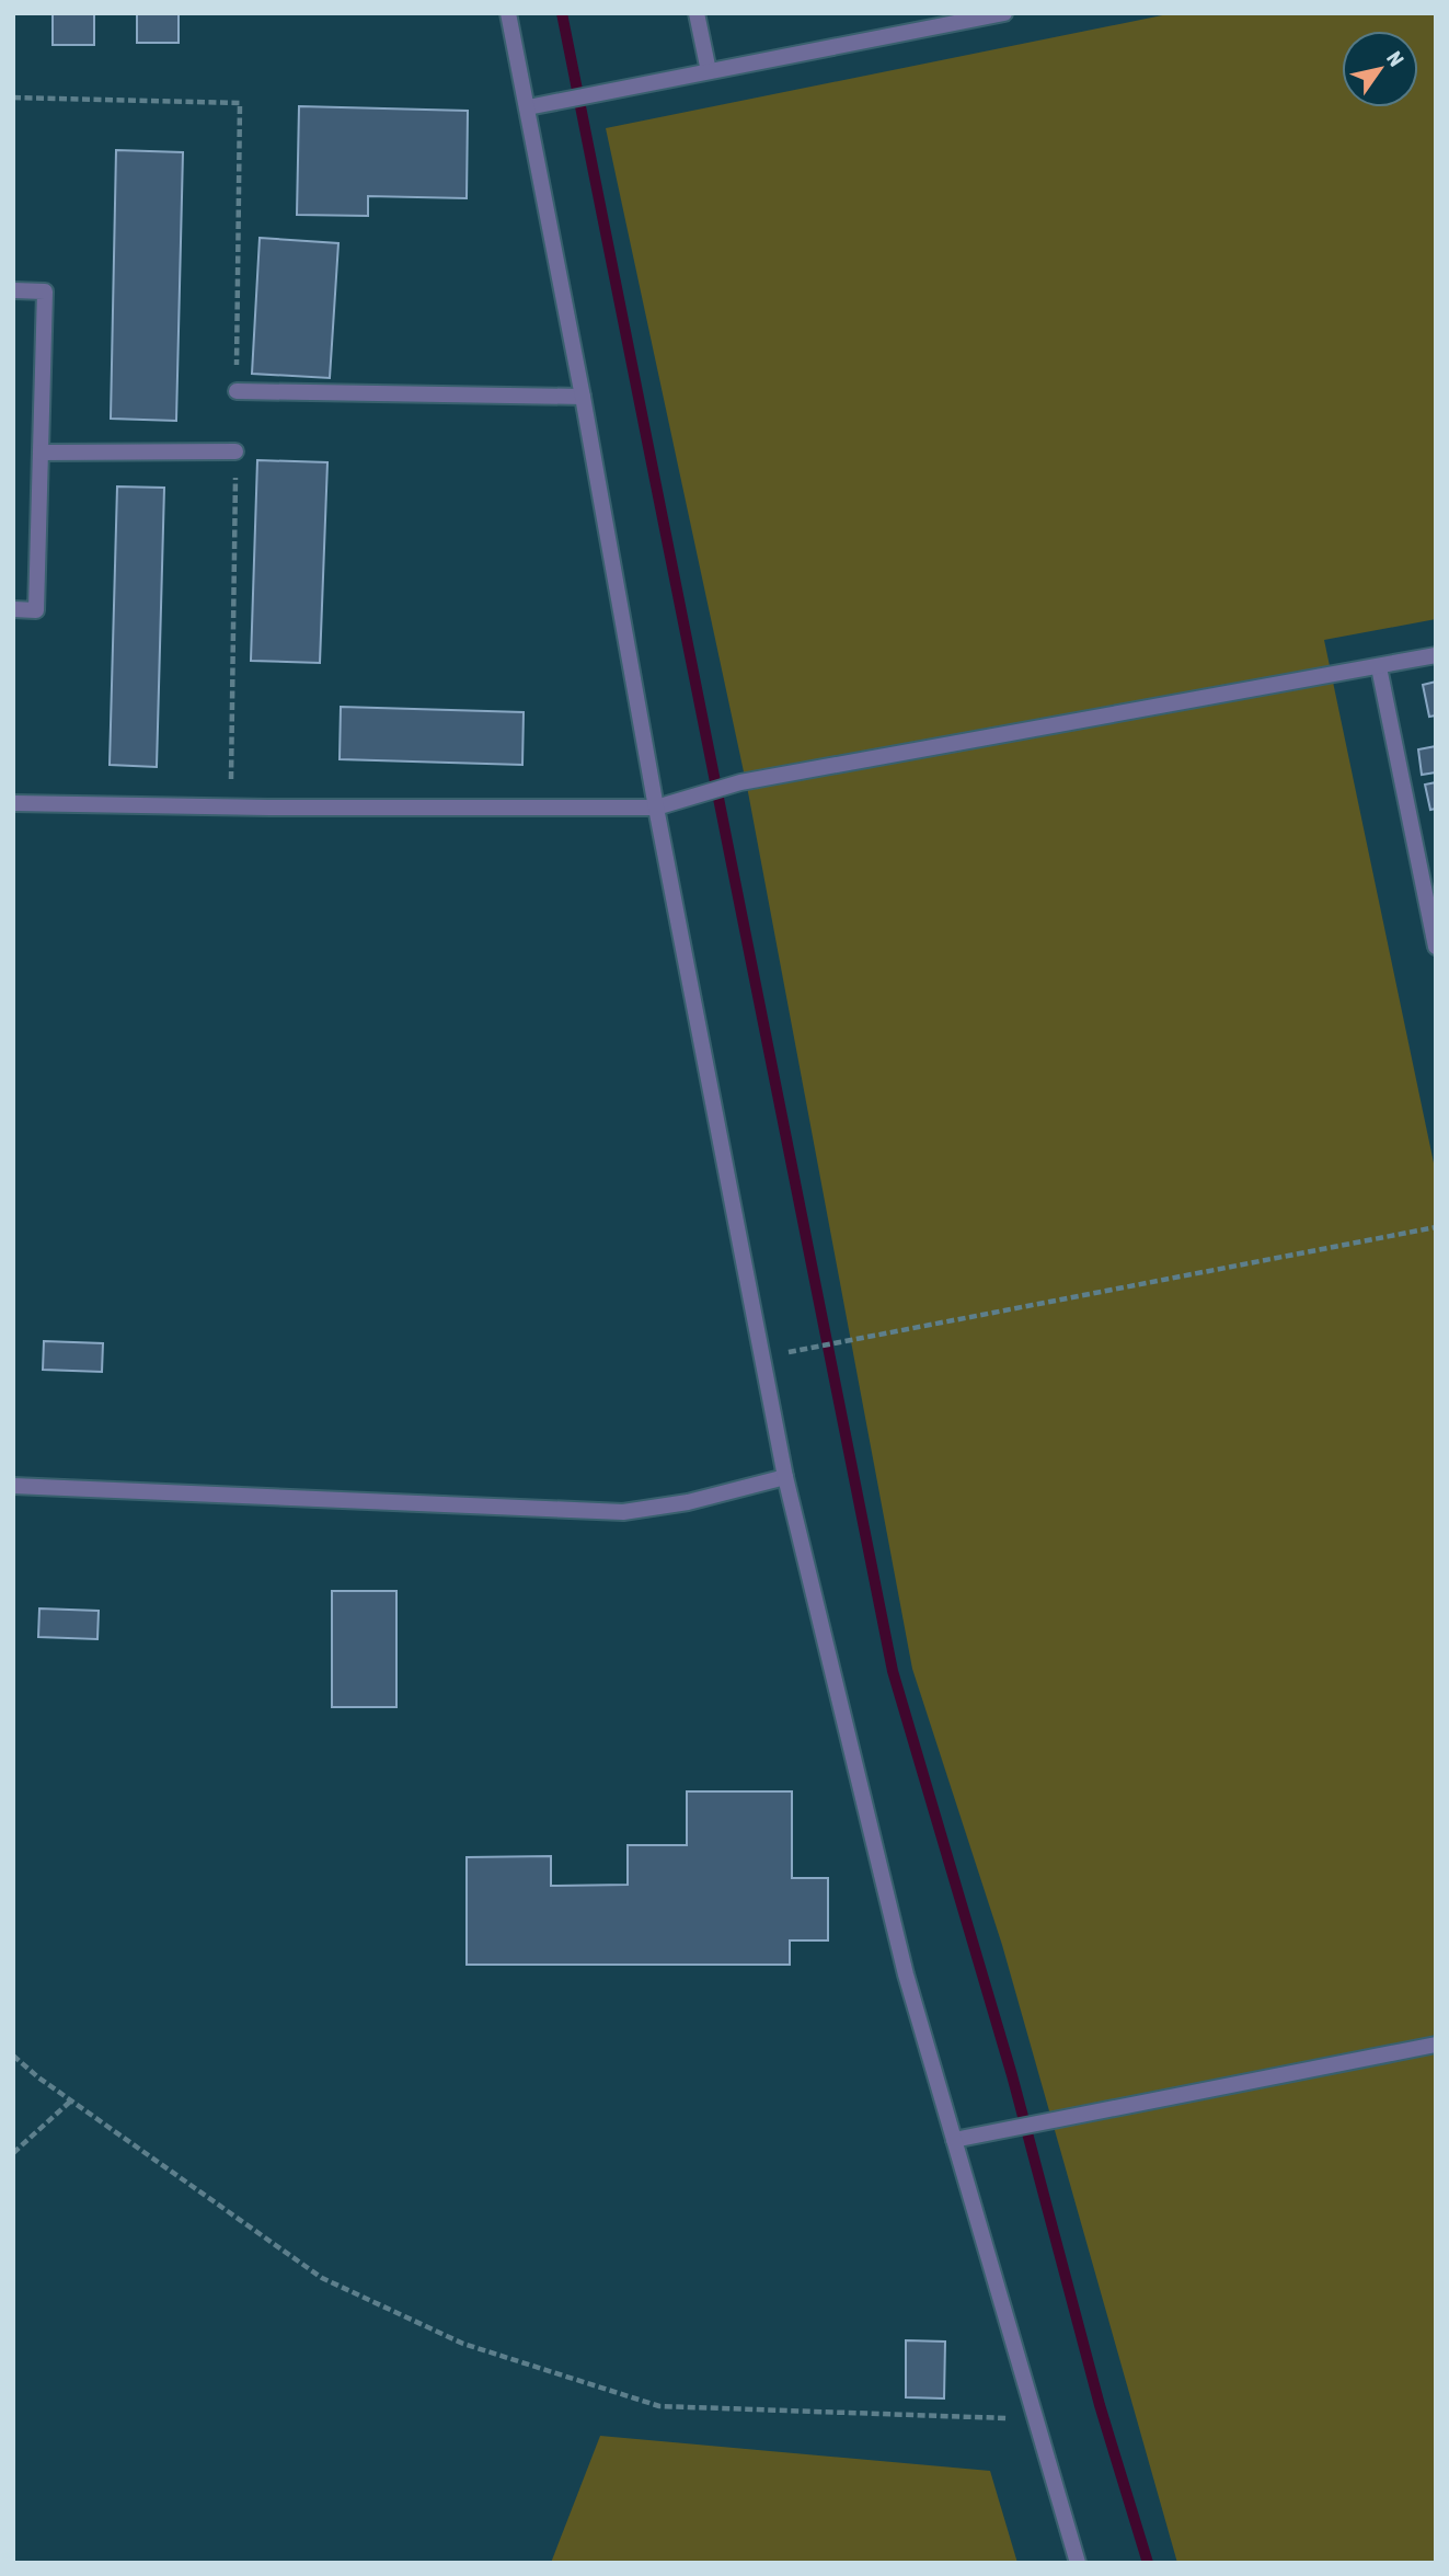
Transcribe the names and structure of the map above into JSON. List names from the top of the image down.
{
  "north": "top right"
}
